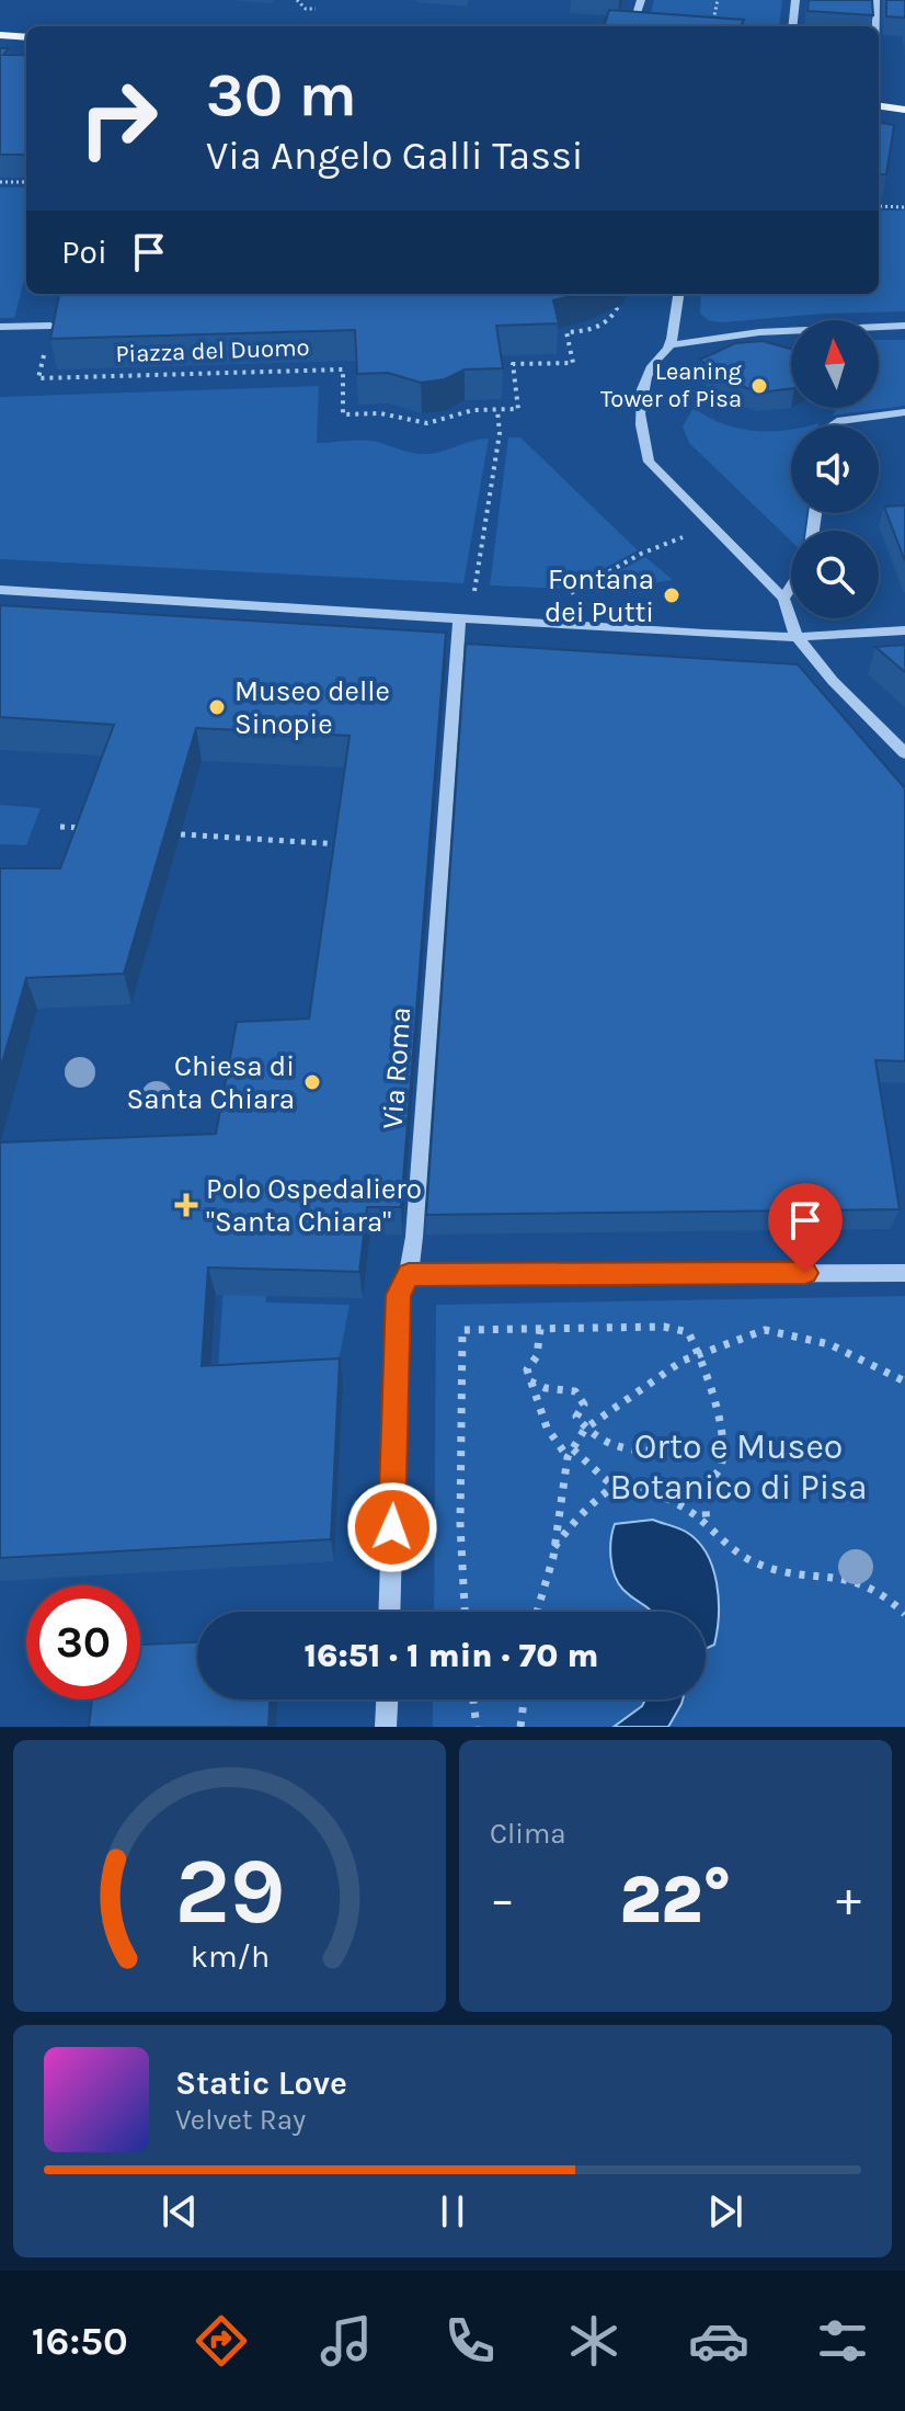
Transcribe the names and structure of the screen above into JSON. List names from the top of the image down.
{
  "streets": {
    "street": ["Via Roma"],
    "path": ["Piazza del Duomo"]
  },
  "parks": ["Orto e Museo Botanico di Pisa"],
  "places": {
    "other": [
      "Leaning Tower of Pisa",
      "Fontana dei Putti",
      "Museo delle Sinopie",
      "Chiesa di Santa Chiara"
    ],
    "health": ["Polo Ospedaliero \"Santa Chiara\""]
  },
  "north": "top",
  "page": {
    "turn": ["30 m", "Via Angelo Galli Tassi"],
    "then": "Poi",
    "limit": "30",
    "trip": "16:51 · 1 min · 70 m",
    "tile": "Clima",
    "heat": ["−", "22°", "+"],
    "song": ["Static Love", "Velvet Ray"],
    "tabs": "16:50",
    "gauge": ["29", "km/h"]
  }
}
